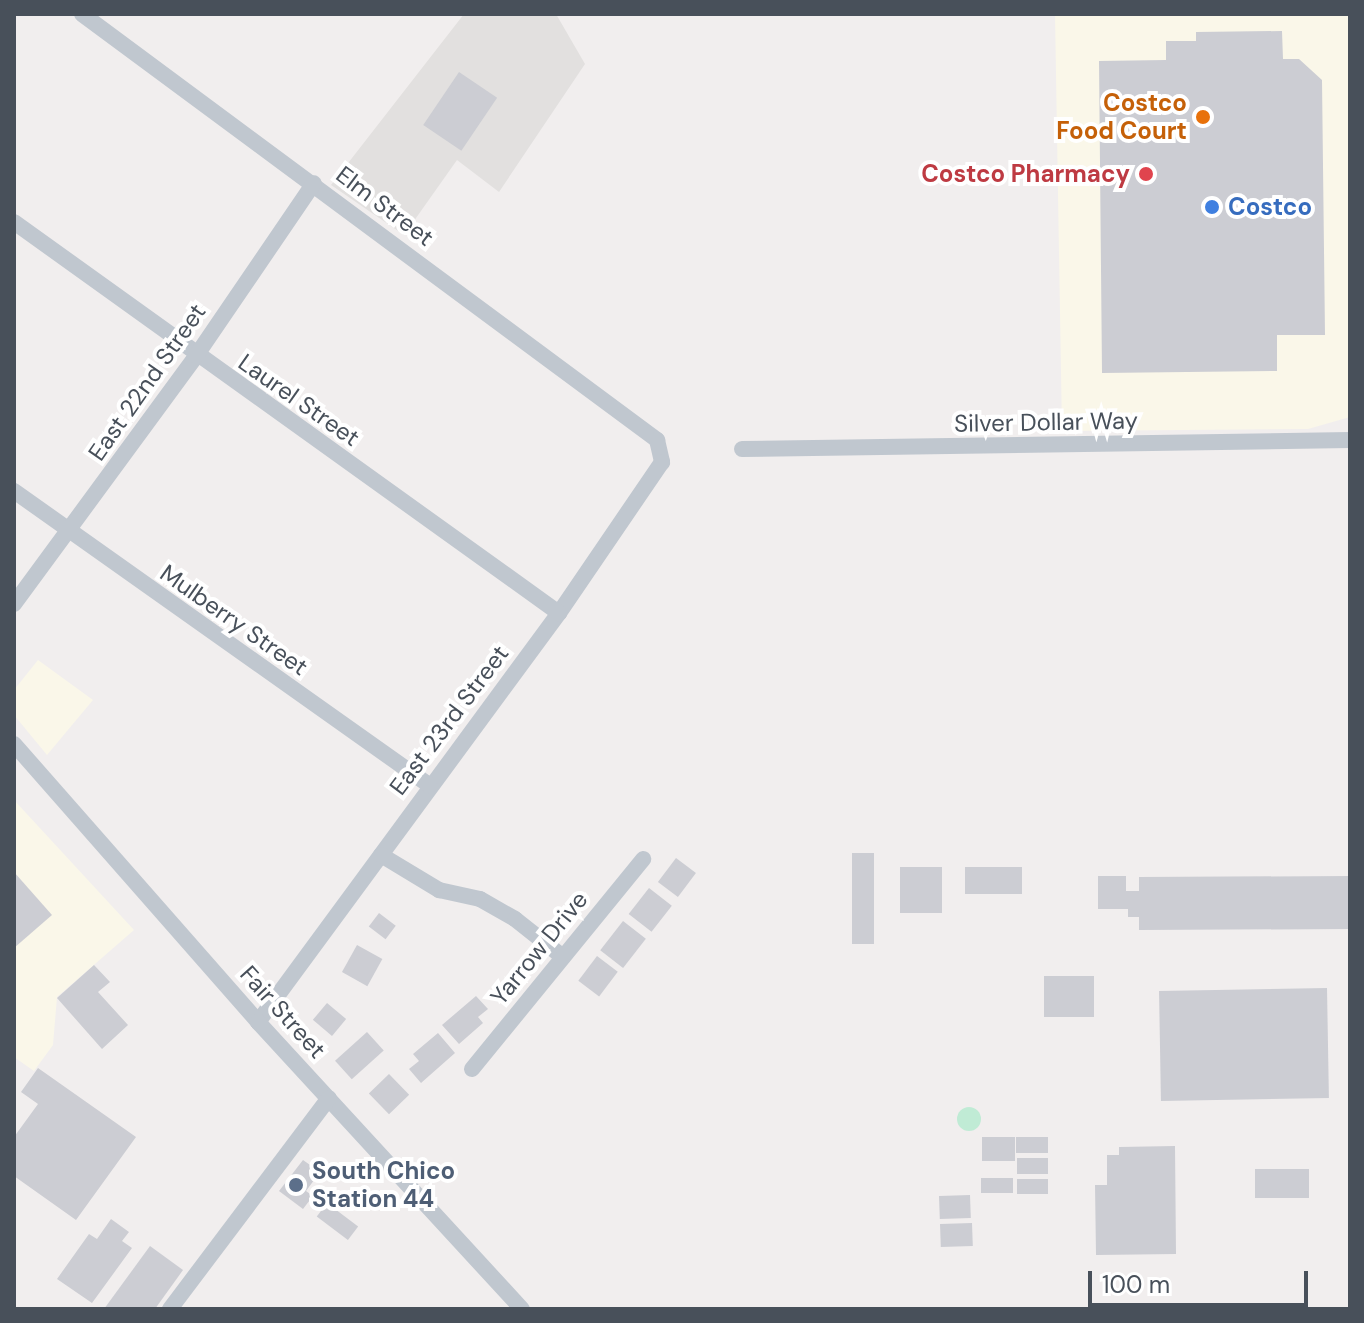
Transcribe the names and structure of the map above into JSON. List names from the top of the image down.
{
  "streets": {
    "street": [
      "Elm Street",
      "East 22nd Street",
      "Laurel Street",
      "Silver Dollar Way",
      "Mulberry Street",
      "East 23rd Street",
      "Yarrow Drive",
      "Fair Street"
    ]
  },
  "crossings": [
    ["Elm Street", "East 22nd Street"],
    ["Elm Street", "East 23rd Street"],
    ["East 22nd Street", "Laurel Street"],
    ["East 22nd Street", "Mulberry Street"],
    ["Laurel Street", "East 23rd Street"],
    ["Mulberry Street", "East 23rd Street"],
    ["East 23rd Street", "Fair Street"]
  ],
  "places": [
    "Costco Food Court",
    "Costco Pharmacy",
    "Costco",
    "South Chico Station 44"
  ],
  "scale_bar": "100 m"
}
